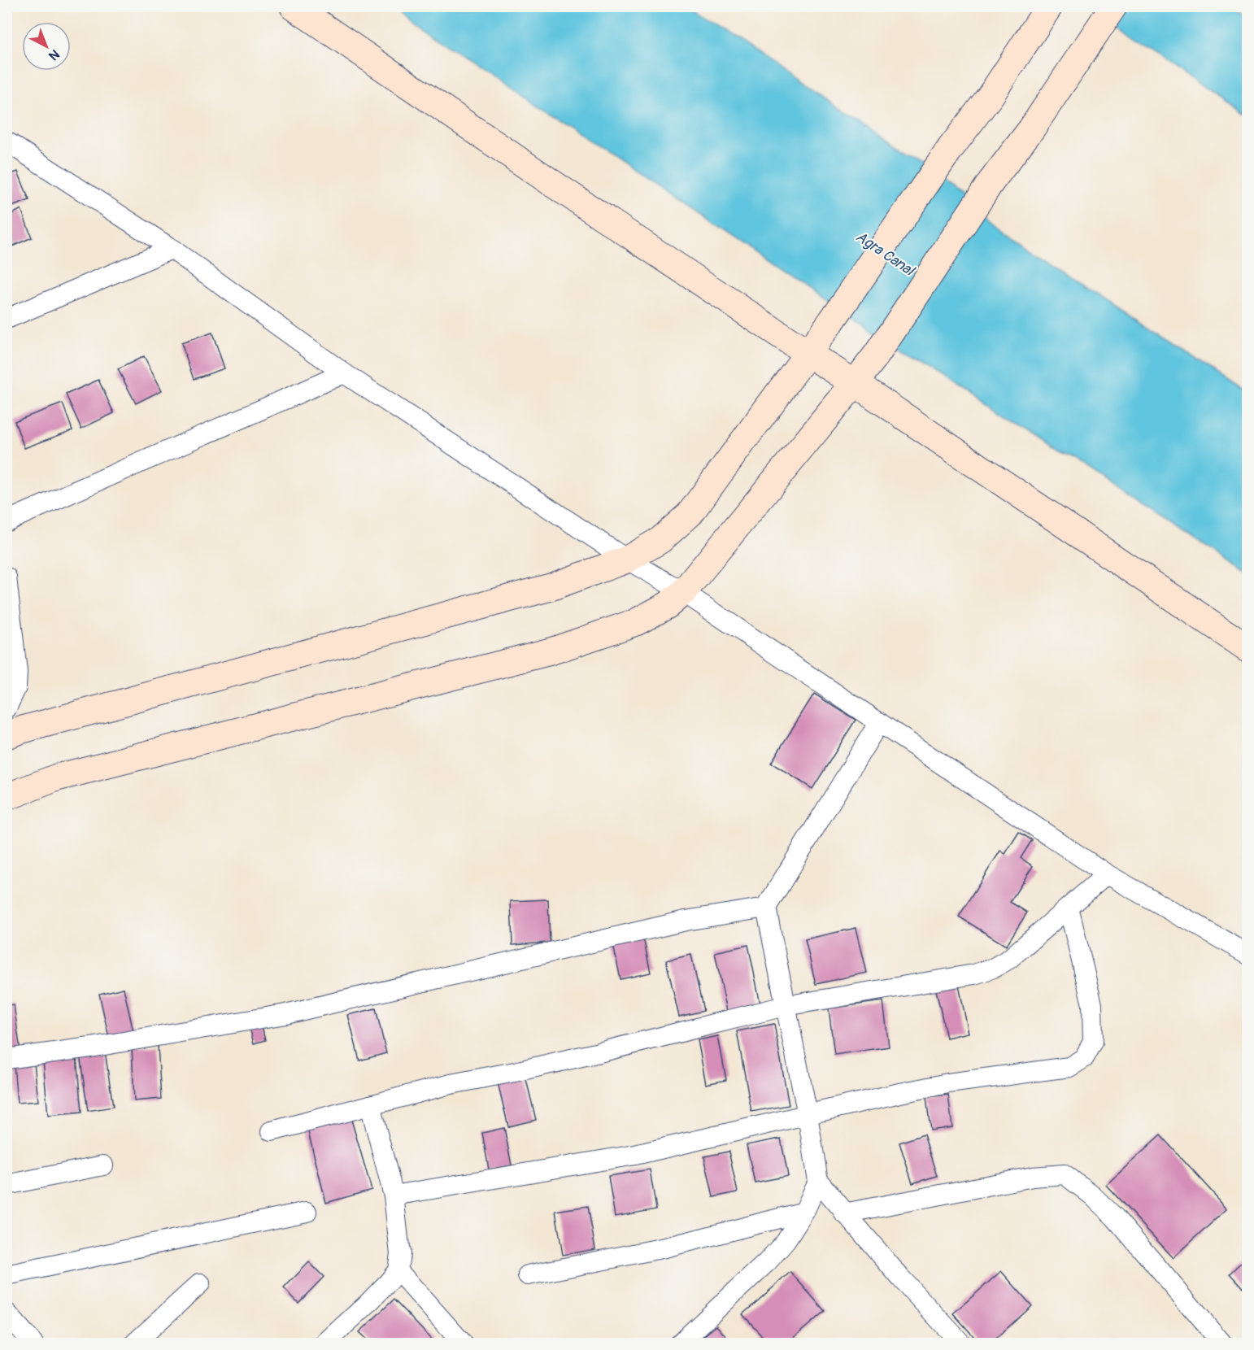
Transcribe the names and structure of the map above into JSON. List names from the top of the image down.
{
  "water": ["Agra Canal"],
  "north": "bottom right"
}
